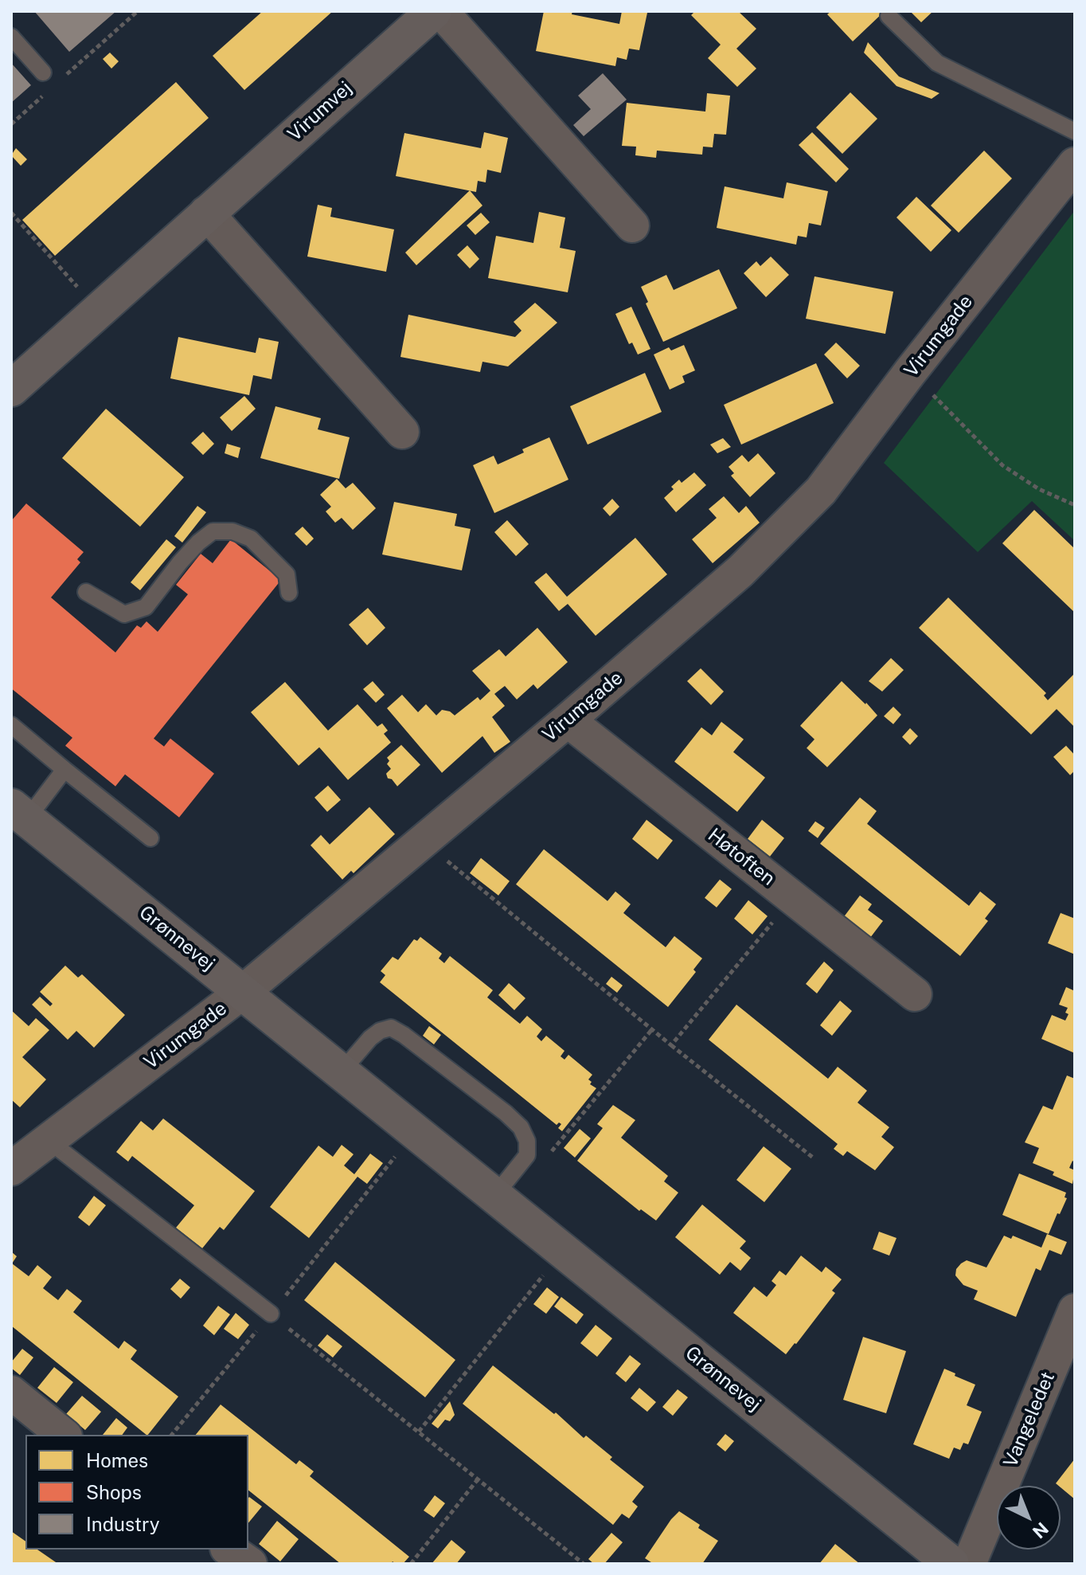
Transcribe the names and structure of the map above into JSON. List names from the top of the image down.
{
  "streets": {
    "street": [
      "Virumvej",
      "Virumgade",
      "Høtoften",
      "Grønnevej",
      "Vangeledet"
    ]
  },
  "crossings": [
    ["Virumgade", "Høtoften"],
    ["Virumgade", "Grønnevej"]
  ],
  "legend": ["Homes", "Shops", "Industry"],
  "north": "bottom right"
}
